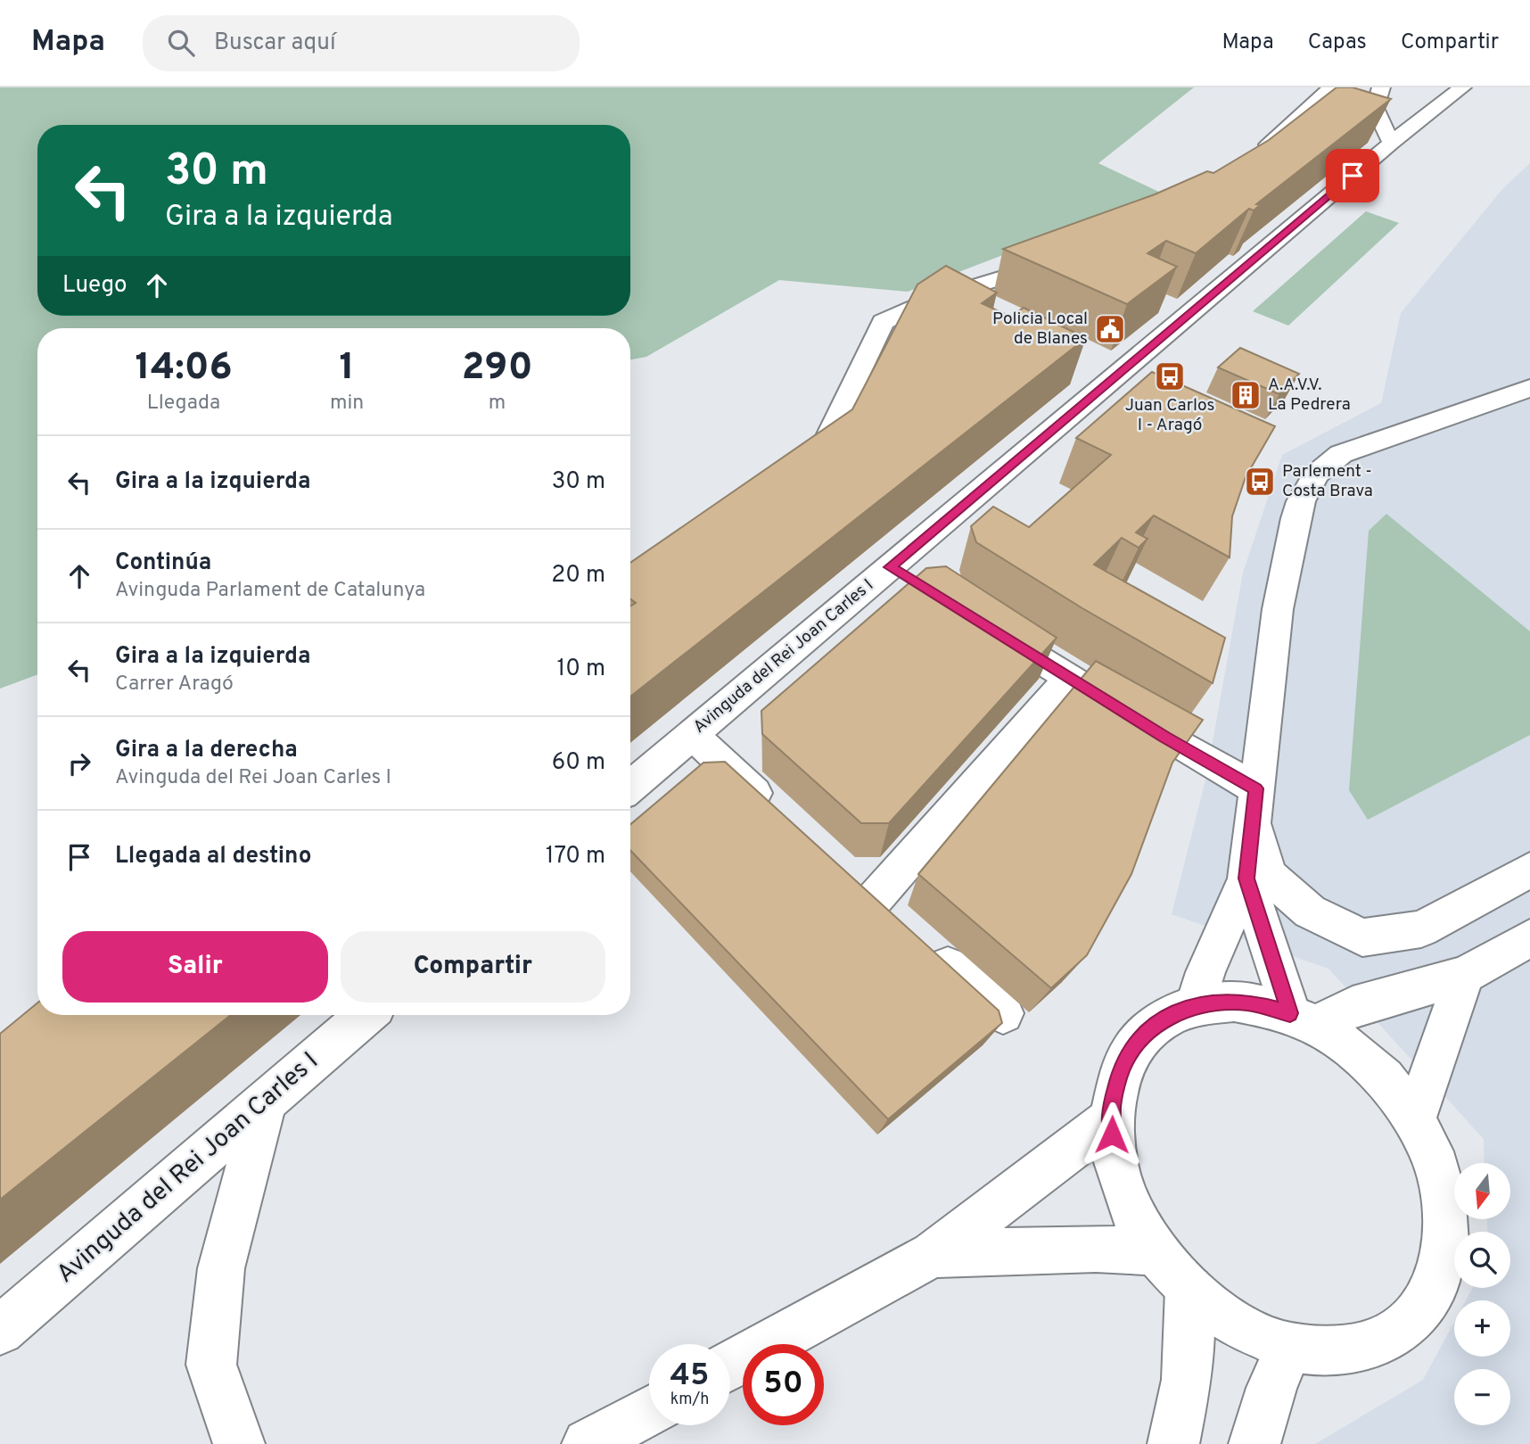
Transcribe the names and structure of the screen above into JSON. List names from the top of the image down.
{
  "streets": {
    "street": ["Avinguda del Rei Joan Carles I"]
  },
  "places": {
    "public building": ["Policia Local de Blanes"],
    "bus stop": ["Juan Carlos I - Aragó", "Parlement - Costa Brava"],
    "building": ["A.A.V.V. La Pedrera"]
  },
  "north": "bottom",
  "page": {
    "header": "Mapa",
    "search": "Buscar aquí",
    "nav": ["Mapa", "Capas", "Compartir"],
    "turn": ["30 m", "Gira a la izquierda"],
    "then": "Luego",
    "eta": [
      "14:06",
      "Llegada",
      "1",
      "min",
      "290",
      "m"
    ],
    "list": [
      {
        "name": "Gira a la izquierda",
        "value": "30 m"
      },
      {
        "name": "Continúa",
        "note": "Avinguda Parlament de Catalunya",
        "value": "20 m"
      },
      {
        "name": "Gira a la izquierda",
        "note": "Carrer Aragó",
        "value": "10 m"
      },
      {
        "name": "Gira a la derecha",
        "note": "Avinguda del Rei Joan Carles I",
        "value": "60 m"
      },
      {
        "name": "Llegada al destino",
        "value": "170 m"
      }
    ],
    "buttons": ["Salir", "Compartir"],
    "map_buttons": ["+", "−"],
    "speed": "45 km/h",
    "limit": "50"
  }
}
